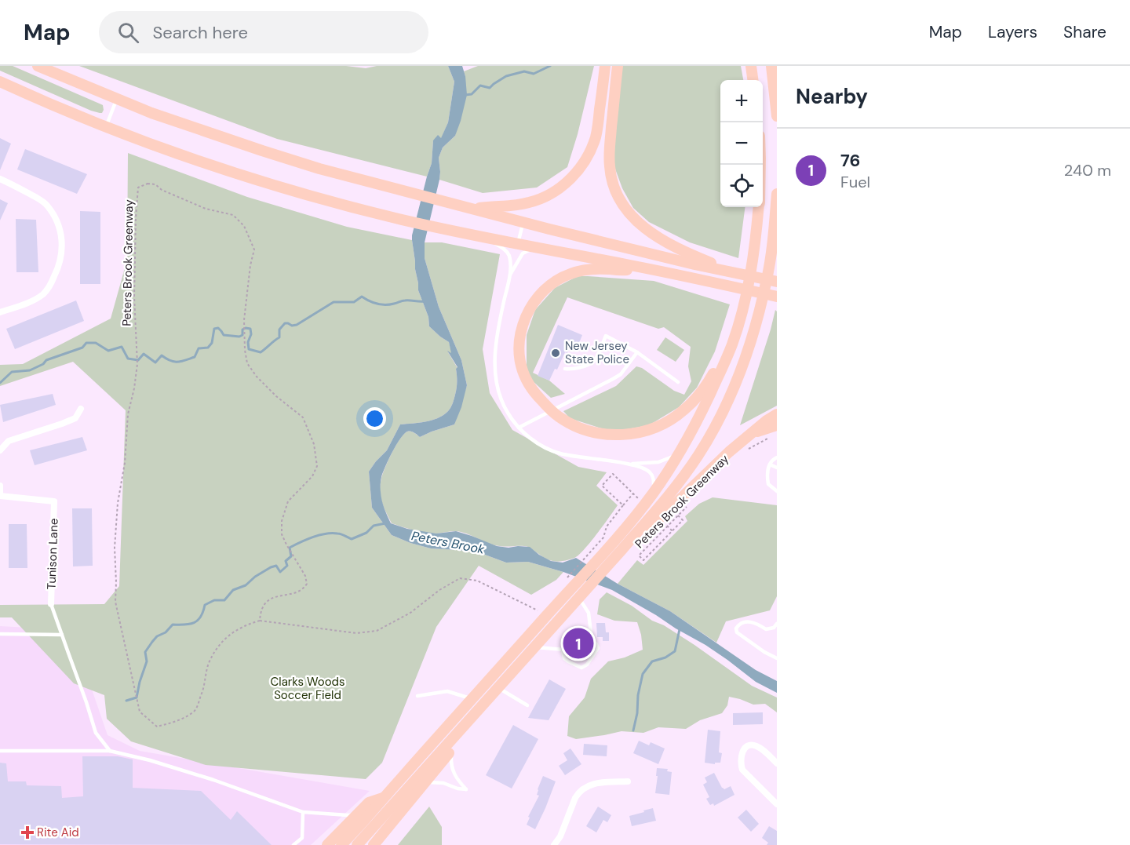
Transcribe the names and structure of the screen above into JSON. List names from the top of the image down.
{
  "streets": {
    "street": ["Tunison Lane"],
    "path": ["Peters Brook Greenway"]
  },
  "water": ["Peters Brook"],
  "parks": ["Clarks Woods Soccer Field"],
  "places": {
    "other": ["New Jersey State Police"],
    "health": ["Rite Aid"]
  },
  "page": {
    "header": "Map",
    "search": "Search here",
    "nav": ["Map", "Layers", "Share"],
    "heading": "Nearby",
    "map_buttons": ["+", "−"],
    "list": [
      {
        "mark": "1",
        "name": "76",
        "note": "Fuel",
        "value": "240 m"
      }
    ],
    "pins": "1"
  }
}
